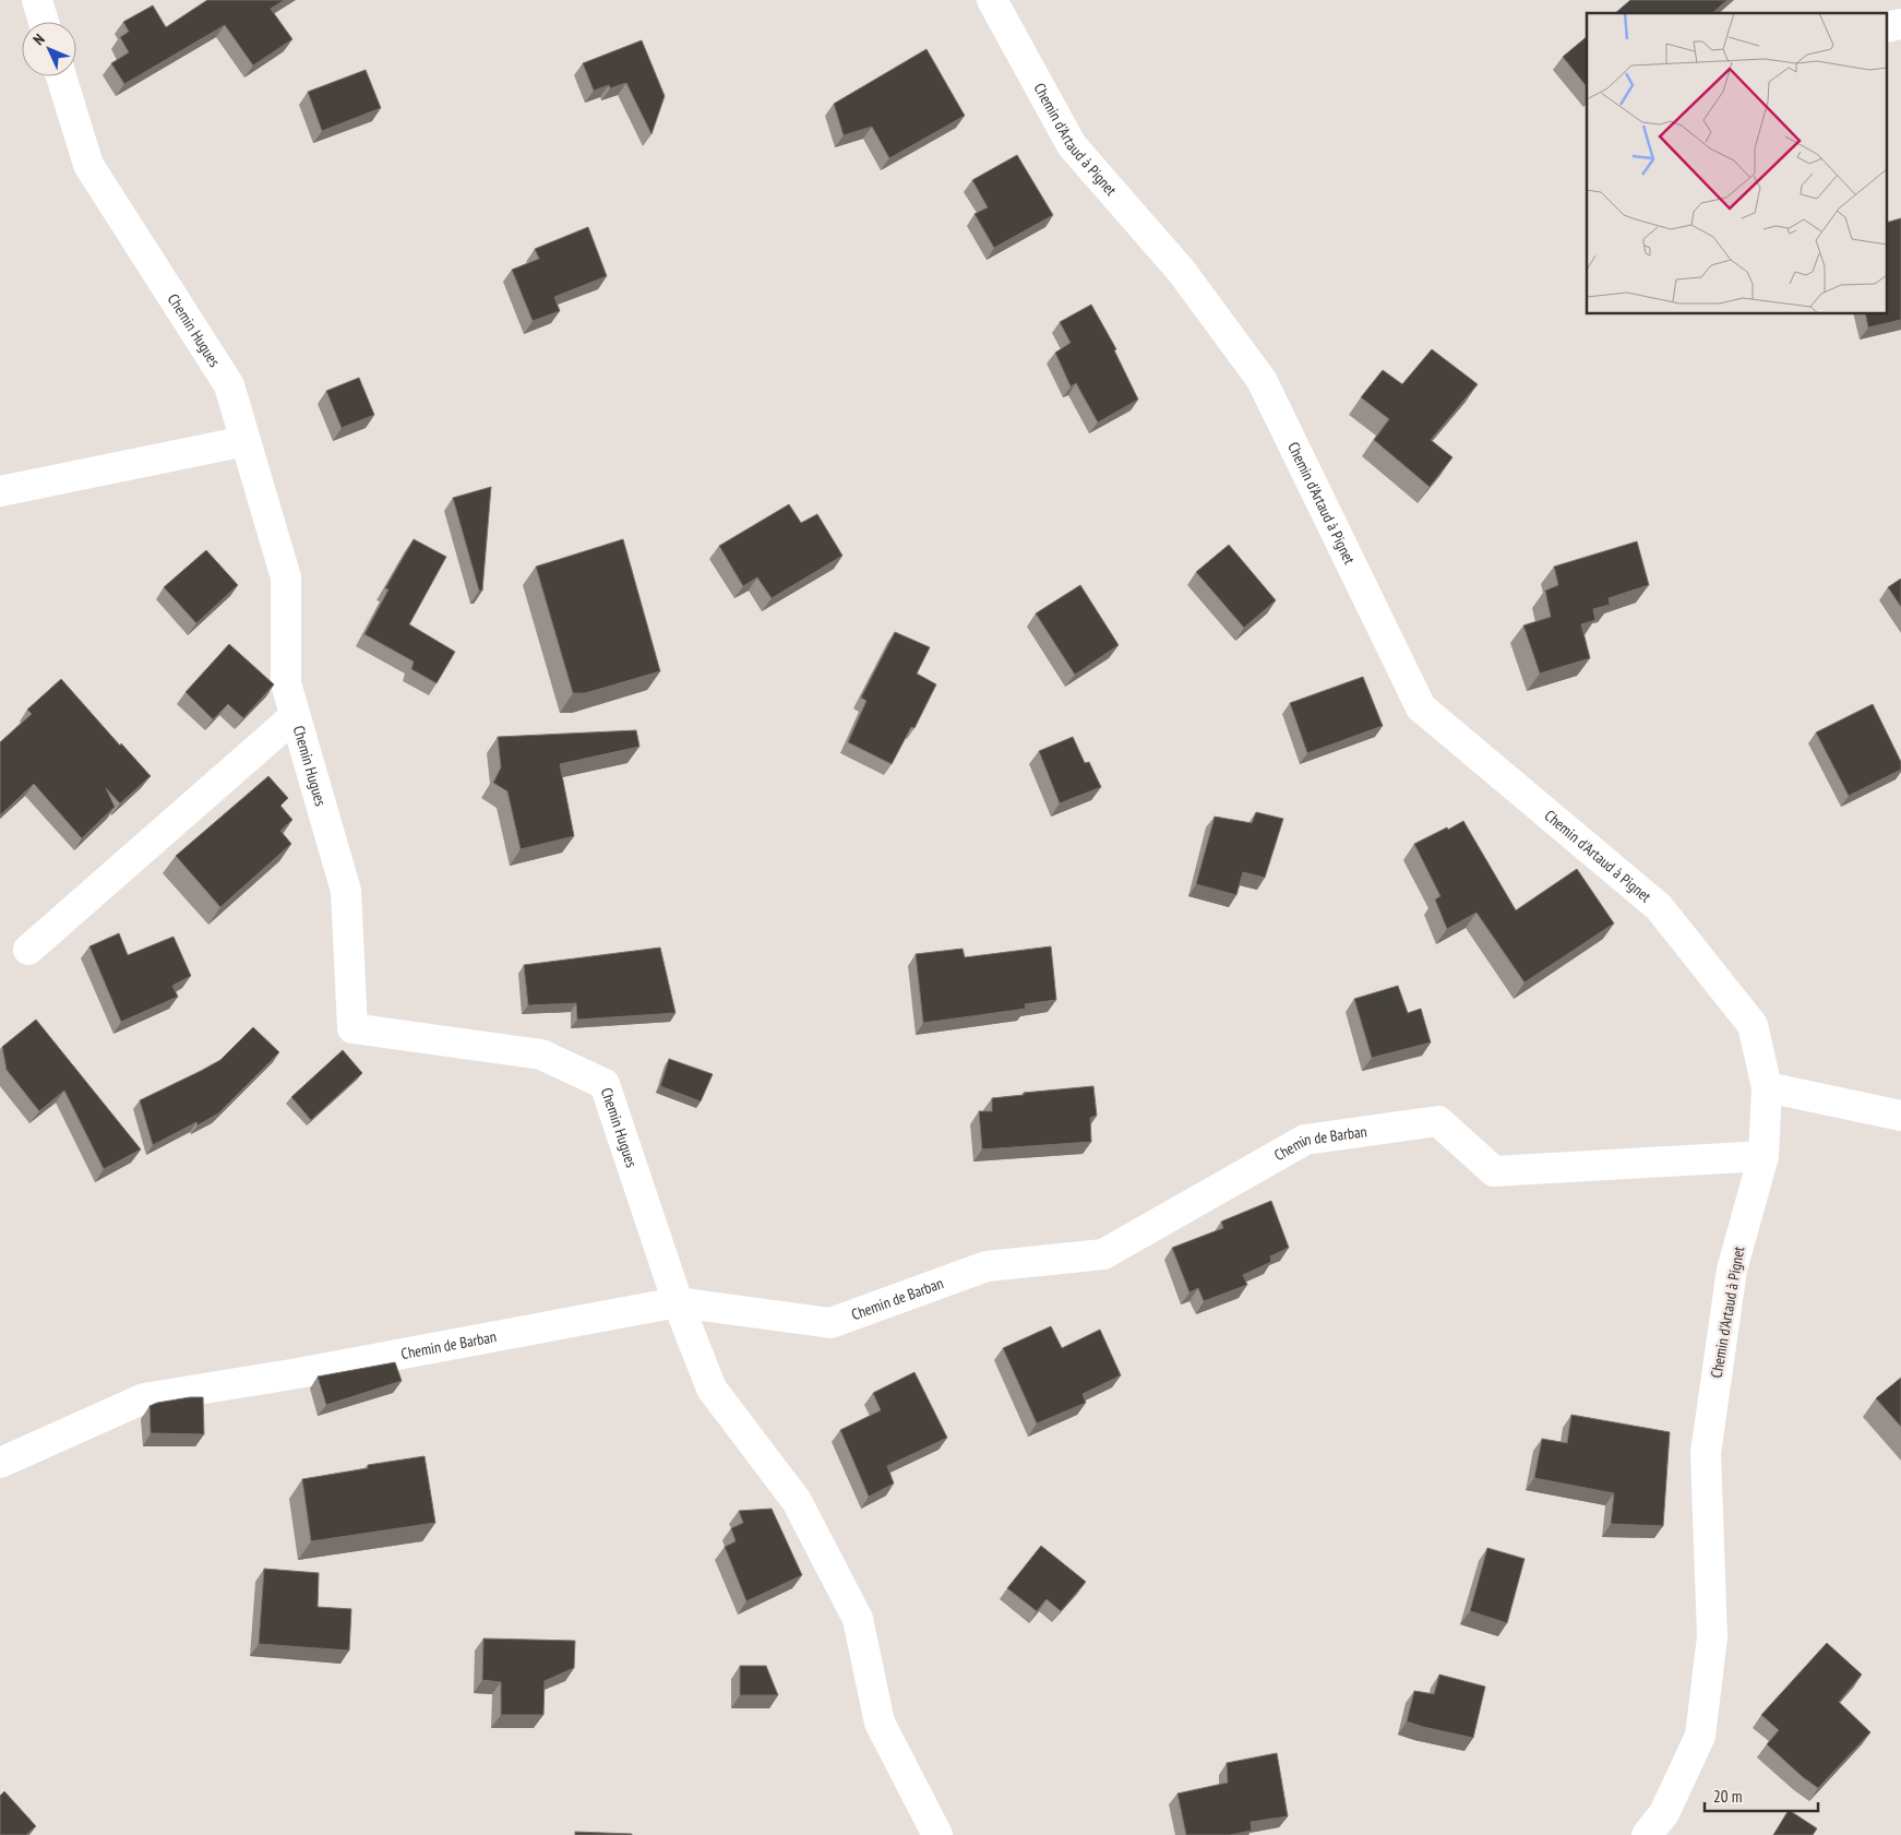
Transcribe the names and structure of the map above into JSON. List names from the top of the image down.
{
  "streets": {
    "street": ["Chemin d'Artaud à Pignet", "Chemin Hugues", "Chemin de Barban"]
  },
  "crossings": [
    ["Chemin d'Artaud à Pignet", "Chemin de Barban"],
    ["Chemin Hugues", "Chemin de Barban"]
  ],
  "scale_bar": "20 m",
  "north": "top left"
}
